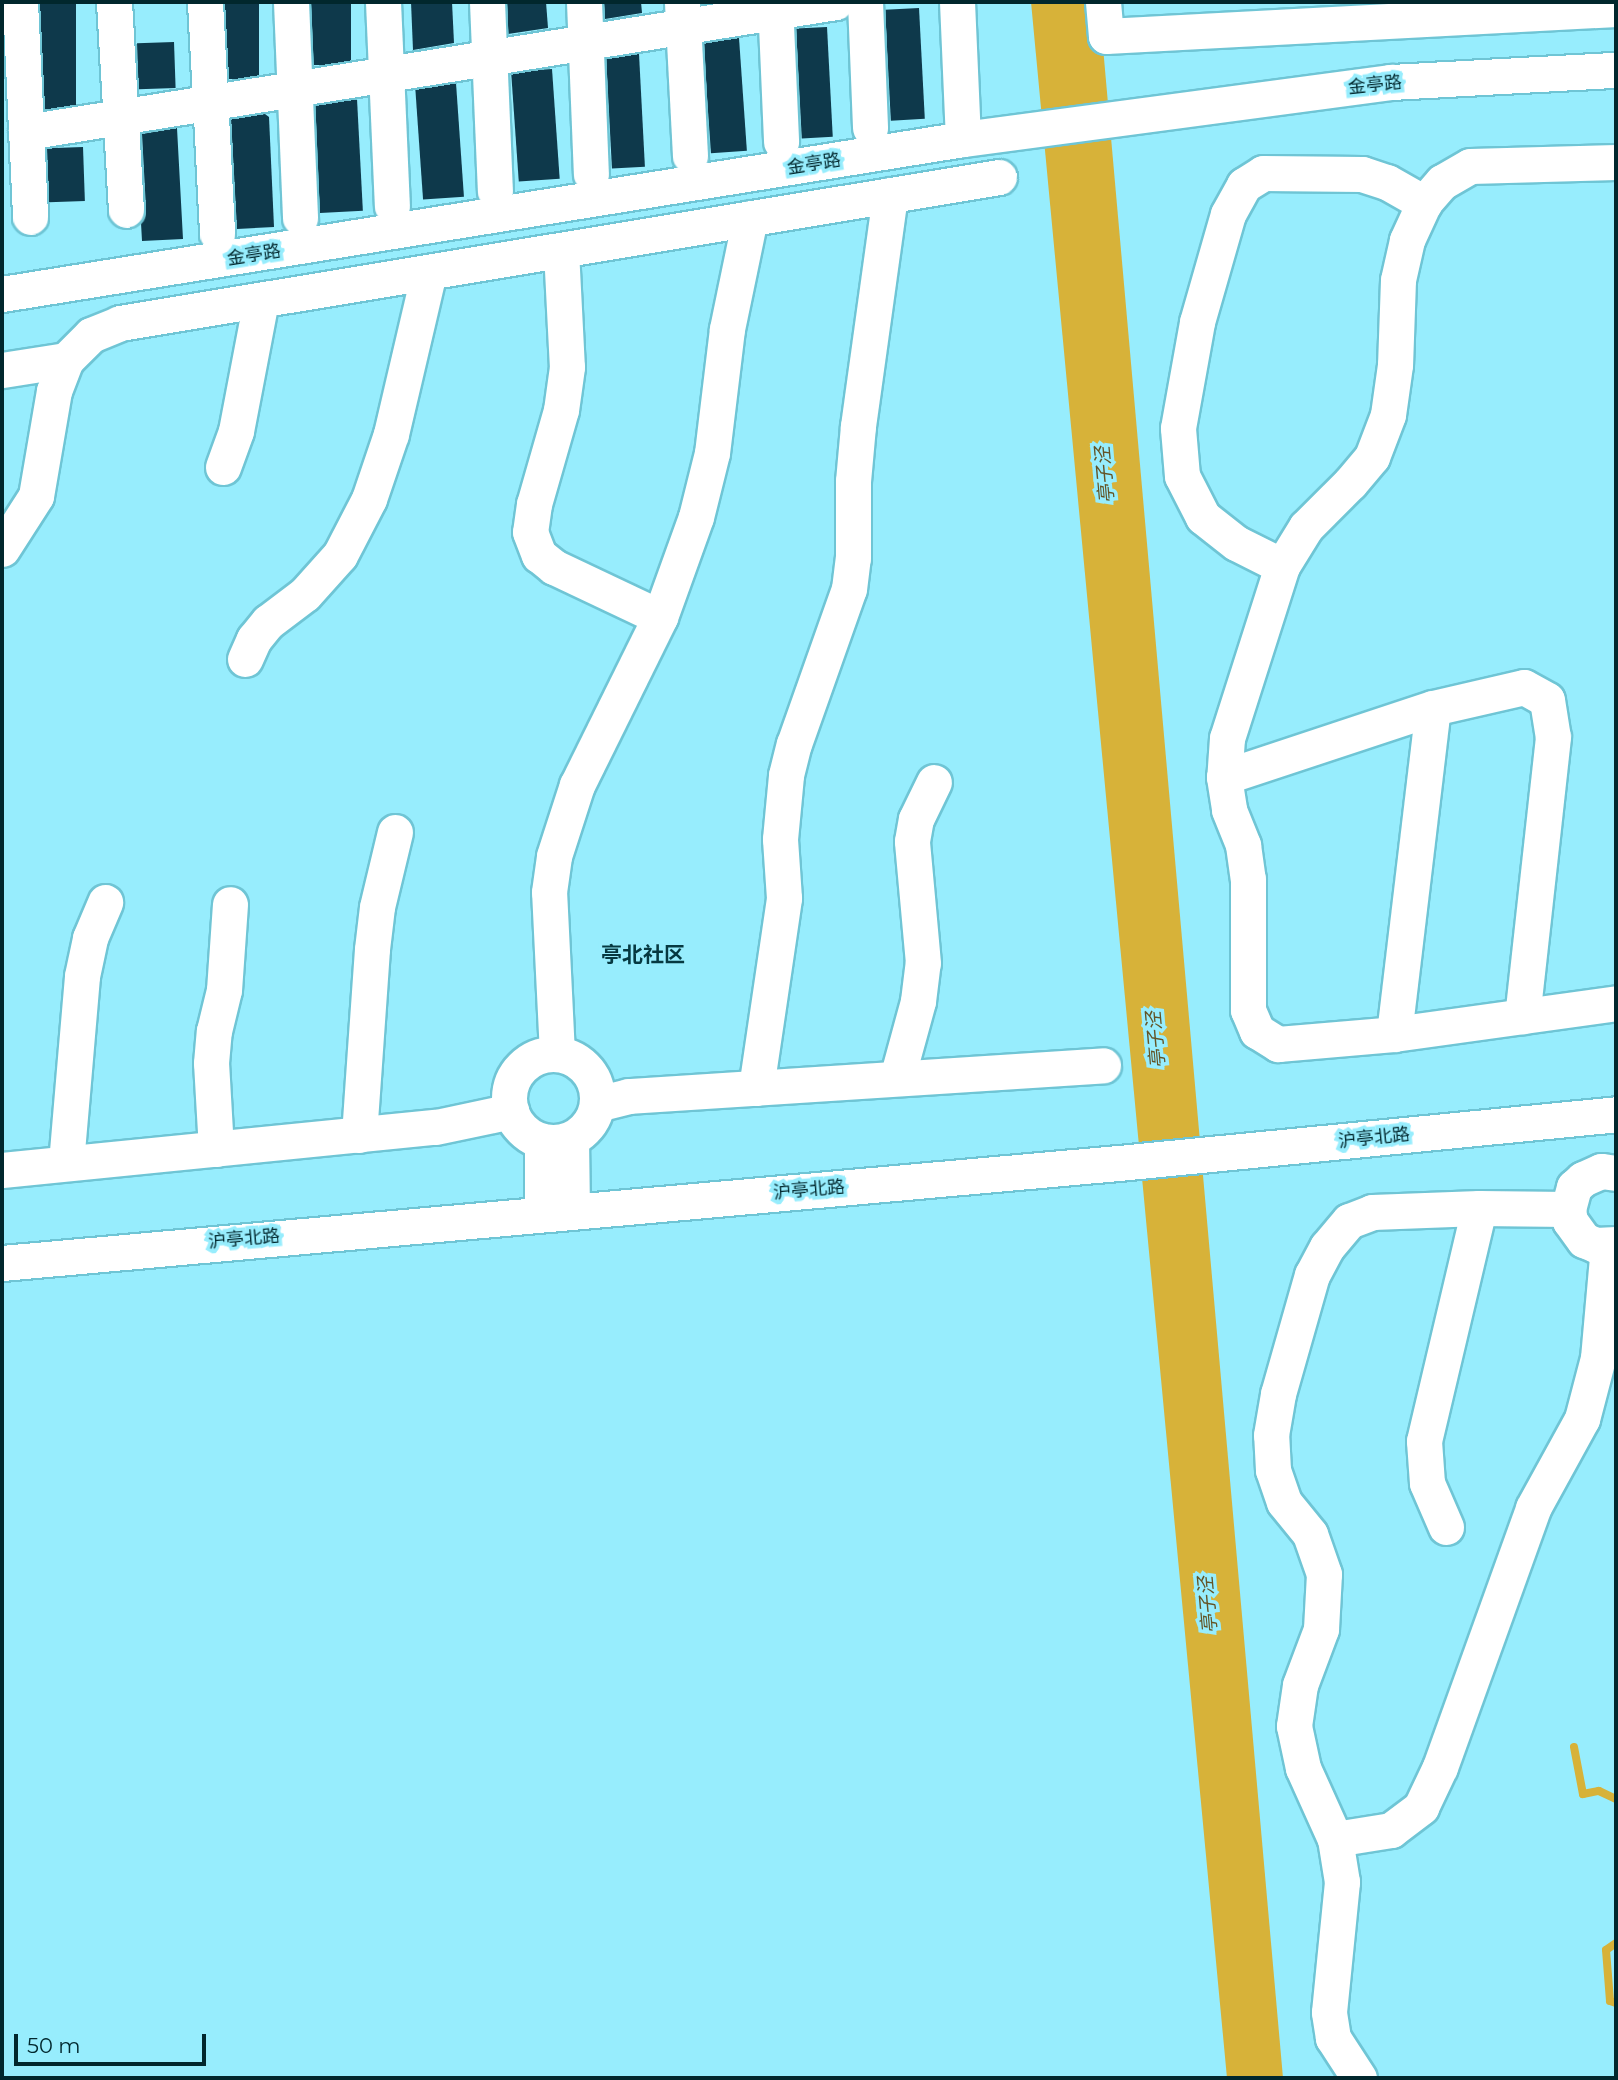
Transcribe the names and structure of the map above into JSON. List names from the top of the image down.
{
  "streets": {
    "street": ["金亭路", "沪亭北路"]
  },
  "districts": ["亭北社区"],
  "water": ["亭子泾"],
  "scale_bar": "50 m"
}
